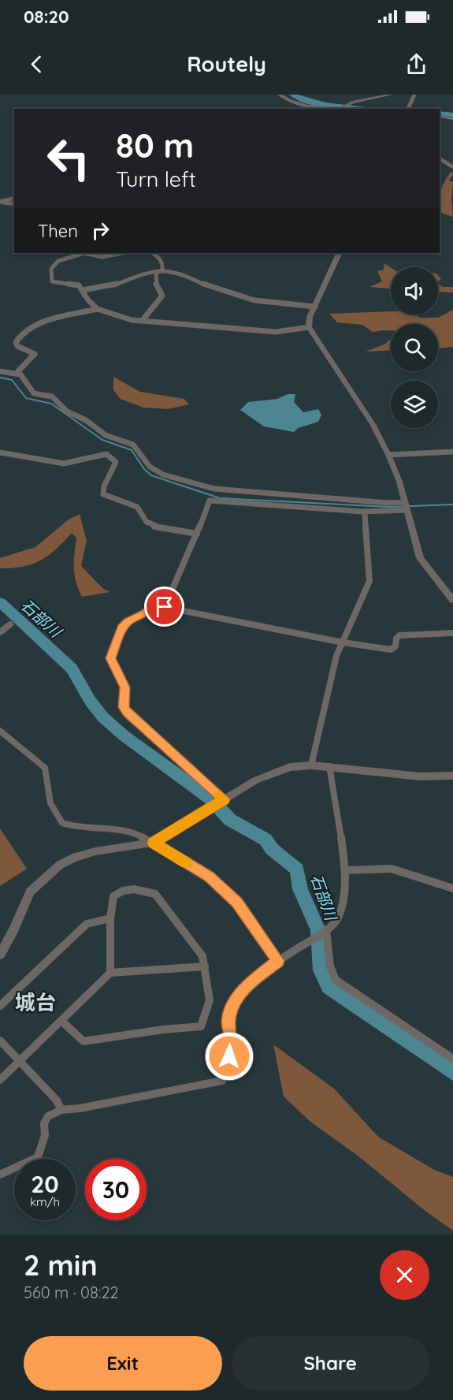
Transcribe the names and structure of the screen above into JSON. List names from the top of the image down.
{
  "districts": ["城台"],
  "water": ["石部川"],
  "page": {
    "status": "08:20",
    "header": "Routely",
    "turn": ["80 m", "Turn left"],
    "then": "Then",
    "speed": "20 km/h",
    "limit": "30",
    "heading": ["2 min", "560 m · 08:22"],
    "buttons": ["Exit", "Share"]
  }
}
